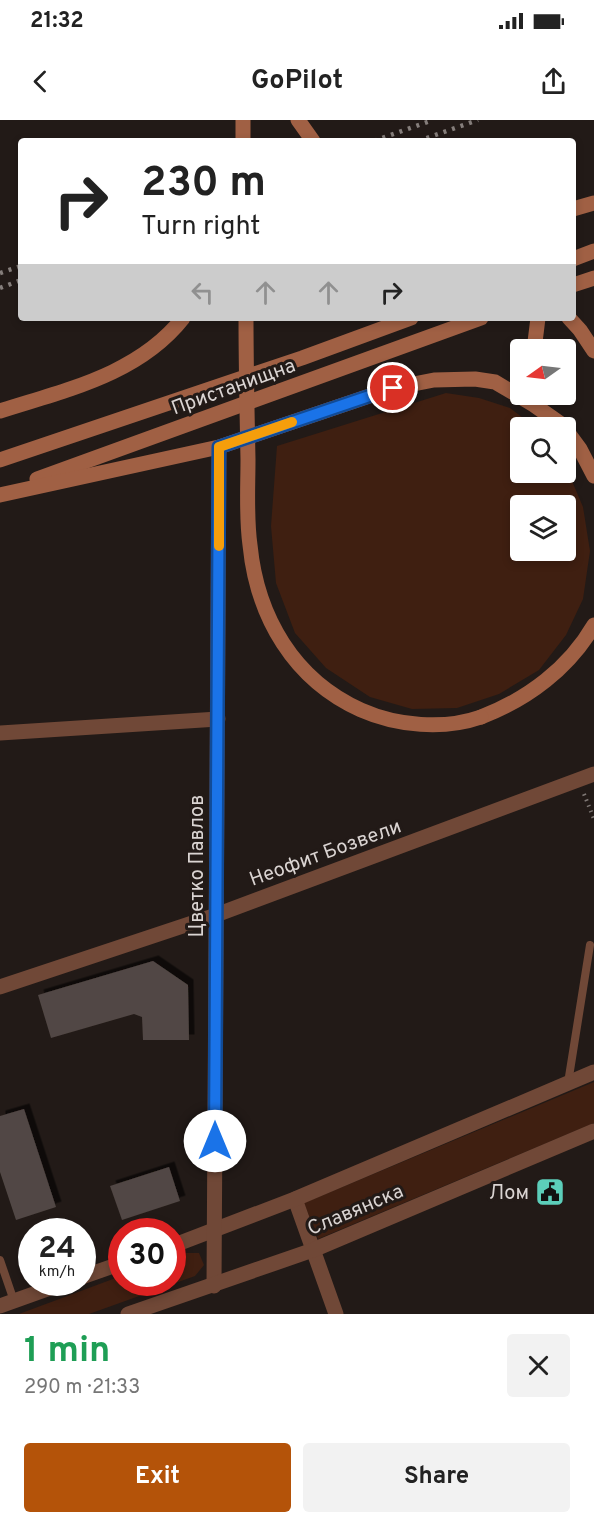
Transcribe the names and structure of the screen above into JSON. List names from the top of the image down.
{
  "streets": {
    "main road": ["Пристанищна"],
    "street": ["Неофит Бозвели", "Цветко Павлов", "Славянска"]
  },
  "crossings": [
    ["Неофит Бозвели", "Цветко Павлов"],
    ["Цветко Павлов", "Славянска"]
  ],
  "places": {
    "public building": ["Лом"]
  },
  "north": "left",
  "page": {
    "status": "21:32",
    "header": "GoPilot",
    "turn": ["230 m", "Turn right"],
    "speed": "24 km/h",
    "limit": "30",
    "heading": ["1 min", "290 m · 21:33"],
    "buttons": ["Exit", "Share"]
  }
}
